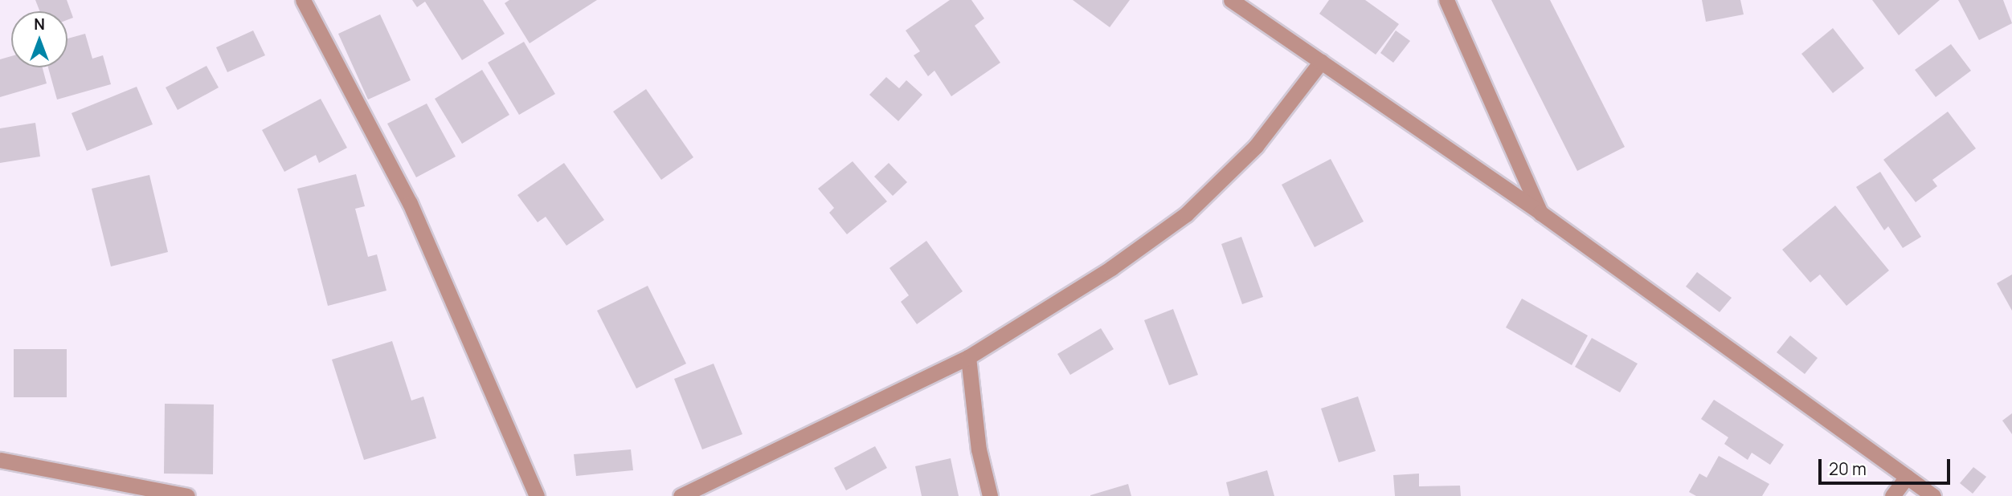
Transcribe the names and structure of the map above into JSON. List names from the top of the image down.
{
  "scale_bar": "20 m",
  "north": "top"
}
